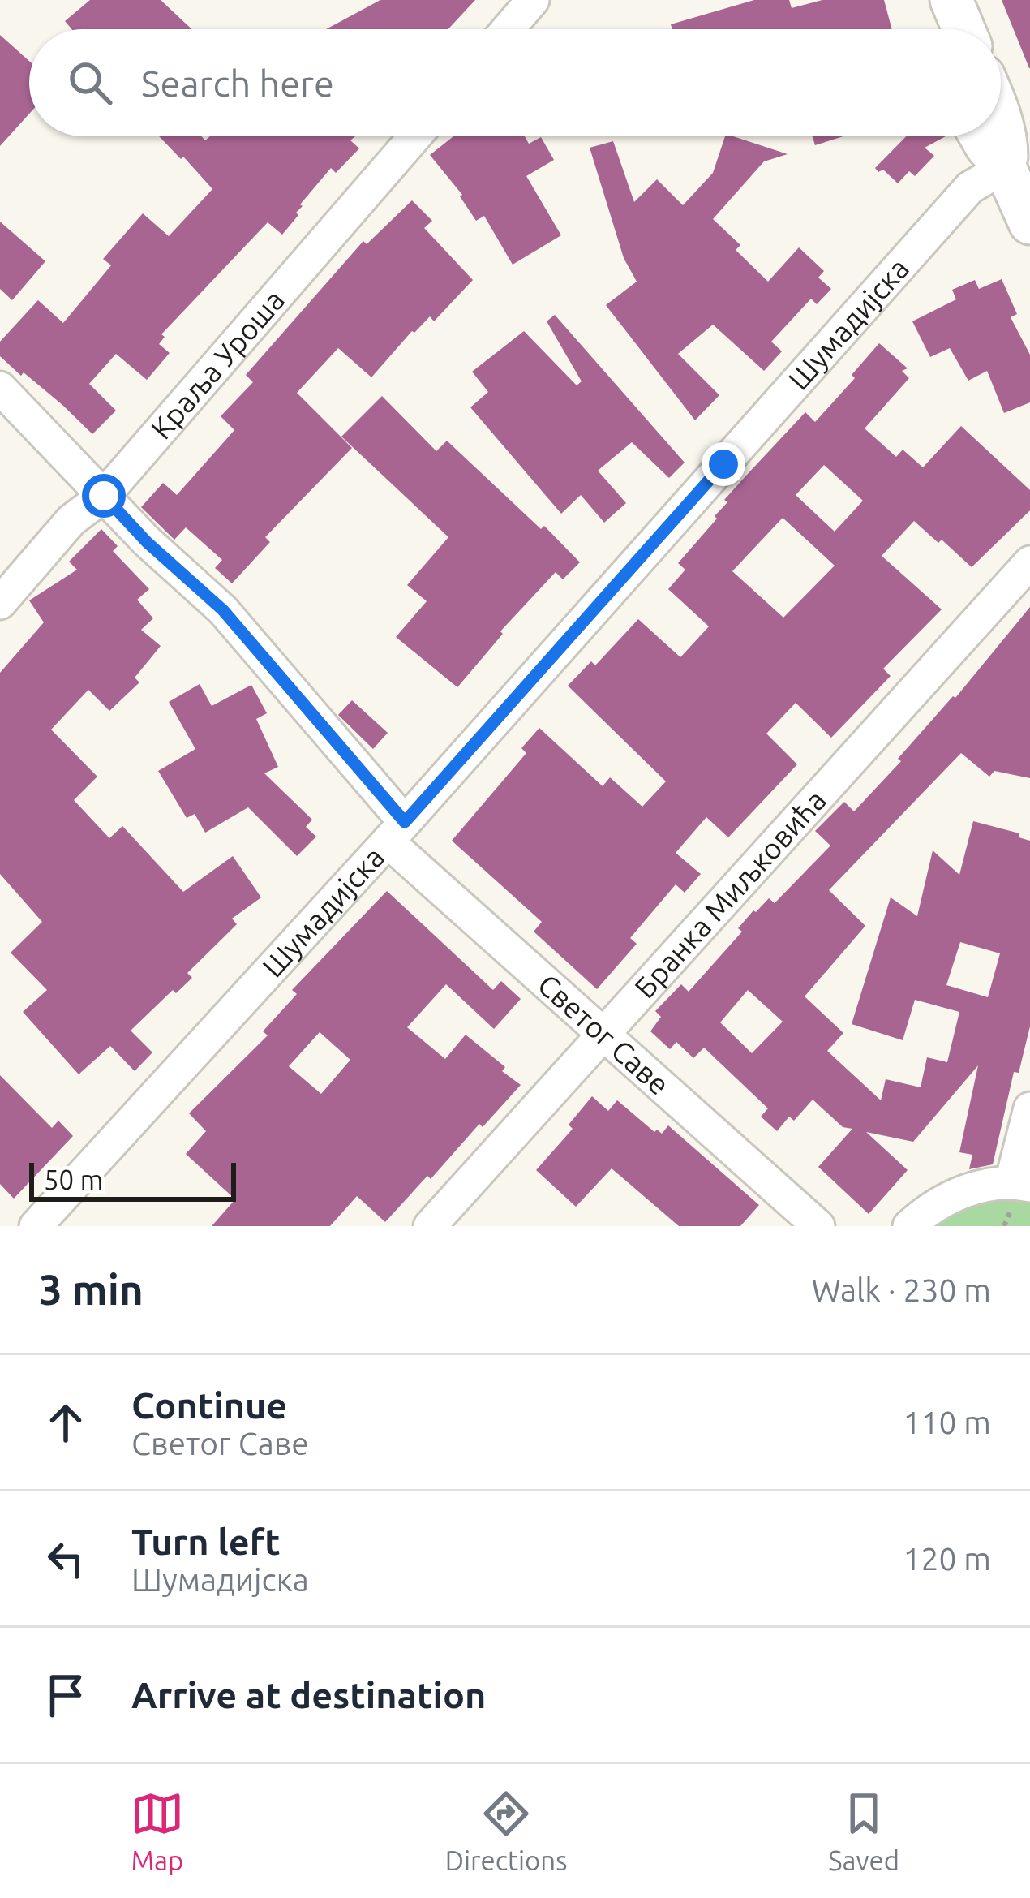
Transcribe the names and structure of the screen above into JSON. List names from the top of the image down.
{
  "streets": {
    "street": [
      "Шумадијска",
      "Краља Уроша",
      "Бранка Миљковића",
      "Светог Саве"
    ]
  },
  "crossings": [
    ["Шумадијска", "Светог Саве"],
    ["Краља Уроша", "Светог Саве"],
    ["Бранка Миљковића", "Светог Саве"]
  ],
  "scale_bar": "50 m",
  "page": {
    "search": "Search here",
    "scale": "50 m",
    "heading": ["3 min", "Walk · 230 m"],
    "list": [
      ["Continue", "Светог Саве", "110 m"],
      ["Turn left", "Шумадијска", "120 m"],
      "Arrive at destination"
    ],
    "nav": ["Map", "Directions", "Saved"]
  }
}
